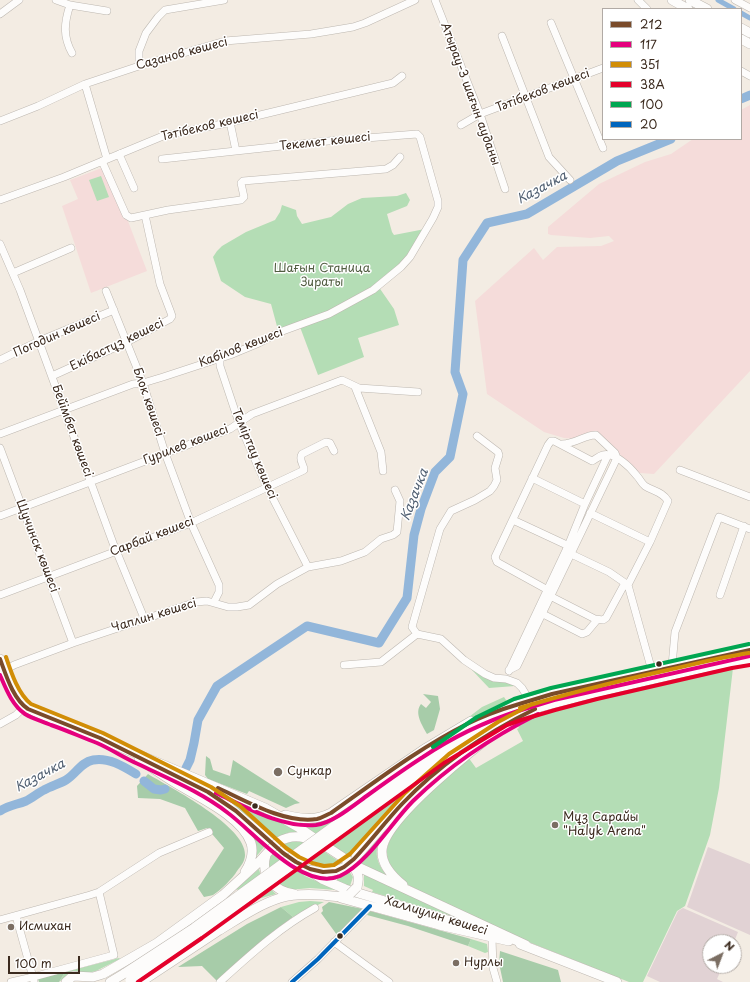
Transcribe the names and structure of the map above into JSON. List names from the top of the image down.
{
  "streets": {
    "main road": ["Халлиулин көшесі"],
    "street": [
      "Сазанов көшесі",
      "Тәтібеков көшесі",
      "Атырау-3 шағын ауданы",
      "Текемет көшесі",
      "Погодин көшесі",
      "Екібастұз көшесі",
      "Кабілов көшесі",
      "Блок көшесі",
      "Бейімбет көшесі",
      "Гурилев көшесі",
      "Теміртау көшесі",
      "Сарбай көшесі",
      "Щучинск көшесі",
      "Чаплин көшесі"
    ]
  },
  "crossings": [
    ["Тәтібеков көшесі", "Атырау-3 шағын ауданы"],
    ["Текемет көшесі", "Кабілов көшесі"],
    ["Погодин көшесі", "Блок көшесі"],
    ["Погодин көшесі", "Бейімбет көшесі"],
    ["Екібастұз көшесі", "Блок көшесі"],
    ["Екібастұз көшесі", "Бейімбет көшесі"],
    ["Кабілов көшесі", "Блок көшесі"],
    ["Кабілов көшесі", "Бейімбет көшесі"],
    ["Кабілов көшесі", "Теміртау көшесі"],
    ["Блок көшесі", "Гурилев көшесі"],
    ["Блок көшесі", "Сарбай көшесі"],
    ["Блок көшесі", "Чаплин көшесі"],
    ["Бейімбет көшесі", "Гурилев көшесі"],
    ["Бейімбет көшесі", "Сарбай көшесі"],
    ["Бейімбет көшесі", "Чаплин көшесі"],
    ["Гурилев көшесі", "Теміртау көшесі"],
    ["Гурилев көшесі", "Щучинск көшесі"],
    ["Теміртау көшесі", "Сарбай көшесі"],
    ["Теміртау көшесі", "Чаплин көшесі"],
    ["Сарбай көшесі", "Щучинск көшесі"],
    ["Щучинск көшесі", "Чаплин көшесі"]
  ],
  "water": ["Казачка"],
  "parks": ["Шағын Станица Зираты"],
  "places": [
    "Сункар",
    "Мұз Сарайы \"Halyk Arena\"",
    "Исмихан",
    "Нурлы"
  ],
  "lines": [
    "transit line 100",
    "transit line 212",
    "transit line 351",
    "transit line 117",
    "transit line 38А",
    "transit line 20"
  ],
  "legend": [
    "212",
    "117",
    "351",
    "38А",
    "100",
    "20"
  ],
  "scale_bar": "100 m",
  "north": "top right"
}
